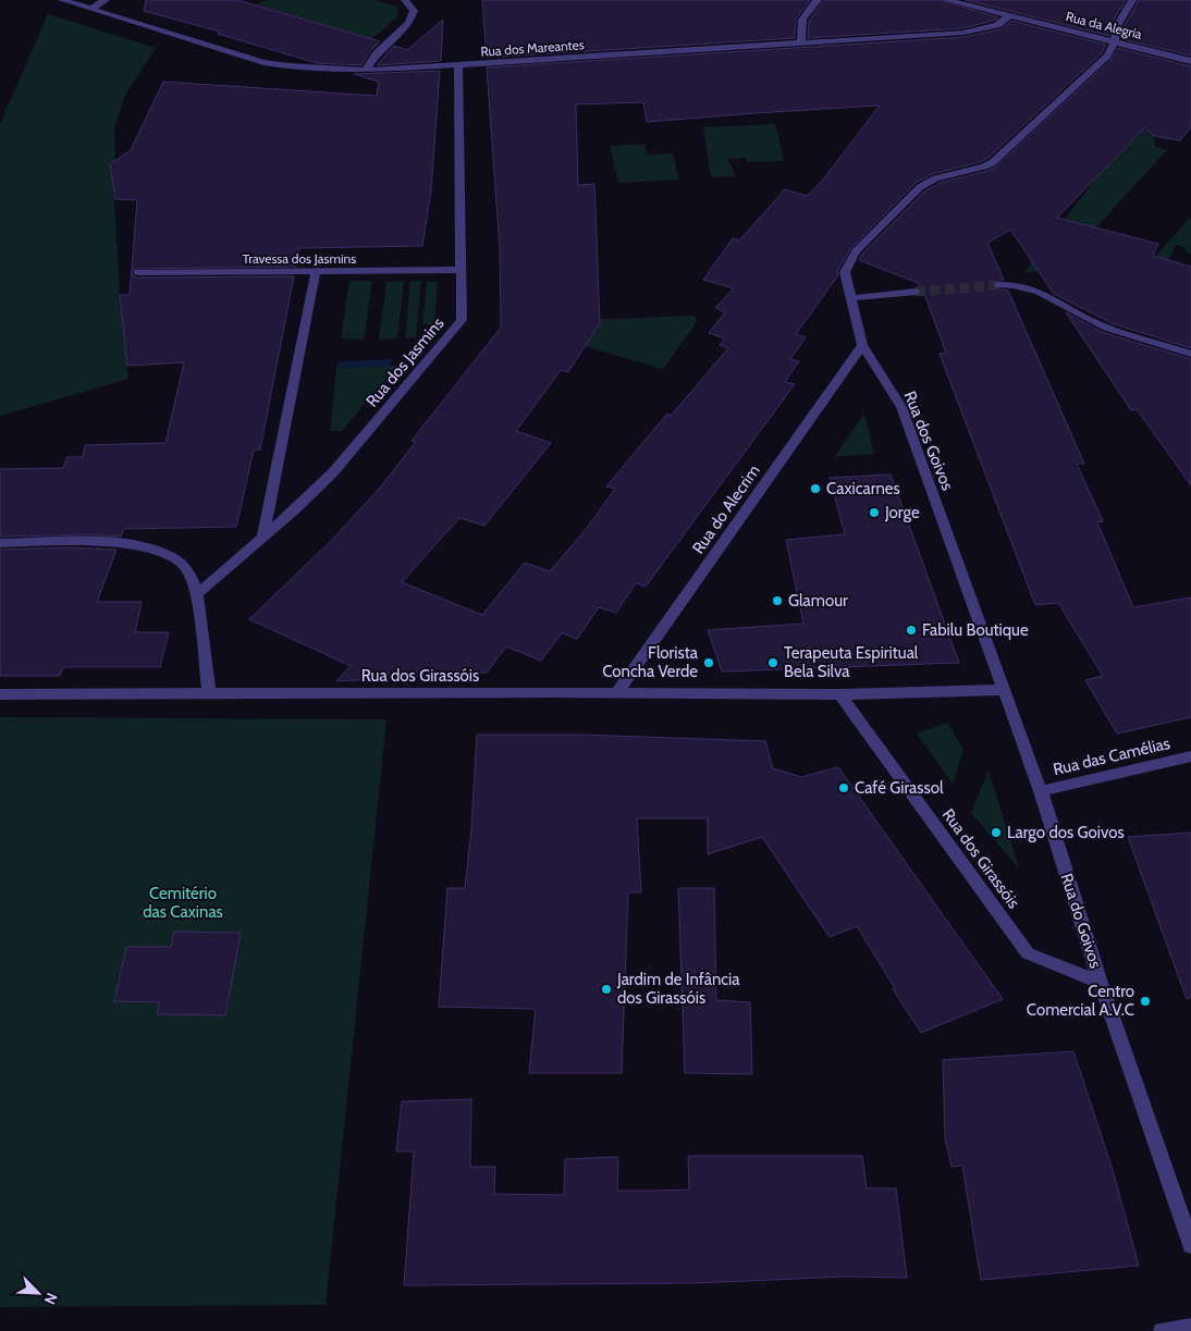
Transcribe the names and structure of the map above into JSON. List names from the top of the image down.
{
  "streets": {
    "street": [
      "Rua da Alegria",
      "Rua dos Mareantes",
      "Travessa dos Jasmins",
      "Rua dos Jasmins",
      "Rua dos Goivos",
      "Rua do Alecrim",
      "Rua dos Girassóis",
      "Rua das Camélias",
      "Rua do Goivos"
    ]
  },
  "crossings": [
    ["Rua da Alegria", "Rua dos Mareantes"],
    ["Rua da Alegria", "Rua dos Goivos"],
    ["Rua dos Mareantes", "Rua dos Jasmins"],
    ["Travessa dos Jasmins", "Rua dos Jasmins"],
    ["Rua dos Goivos", "Rua do Alecrim"],
    ["Rua dos Goivos", "Rua dos Girassóis"],
    ["Rua dos Goivos", "Rua do Goivos"],
    ["Rua do Alecrim", "Rua dos Girassóis"],
    ["Rua dos Girassóis", "Rua do Goivos"],
    ["Rua das Camélias", "Rua do Goivos"]
  ],
  "parks": ["Cemitério das Caxinas"],
  "places": [
    "Caxicarnes",
    "Jorge",
    "Glamour",
    "Fabilu Boutique",
    "Florista Concha Verde",
    "Terapeuta Espiritual Bela Silva",
    "Café Girassol",
    "Largo dos Goivos",
    "Jardim de Infância dos Girassóis",
    "Centro Comercial A.V.C"
  ],
  "north": "bottom right"
}
